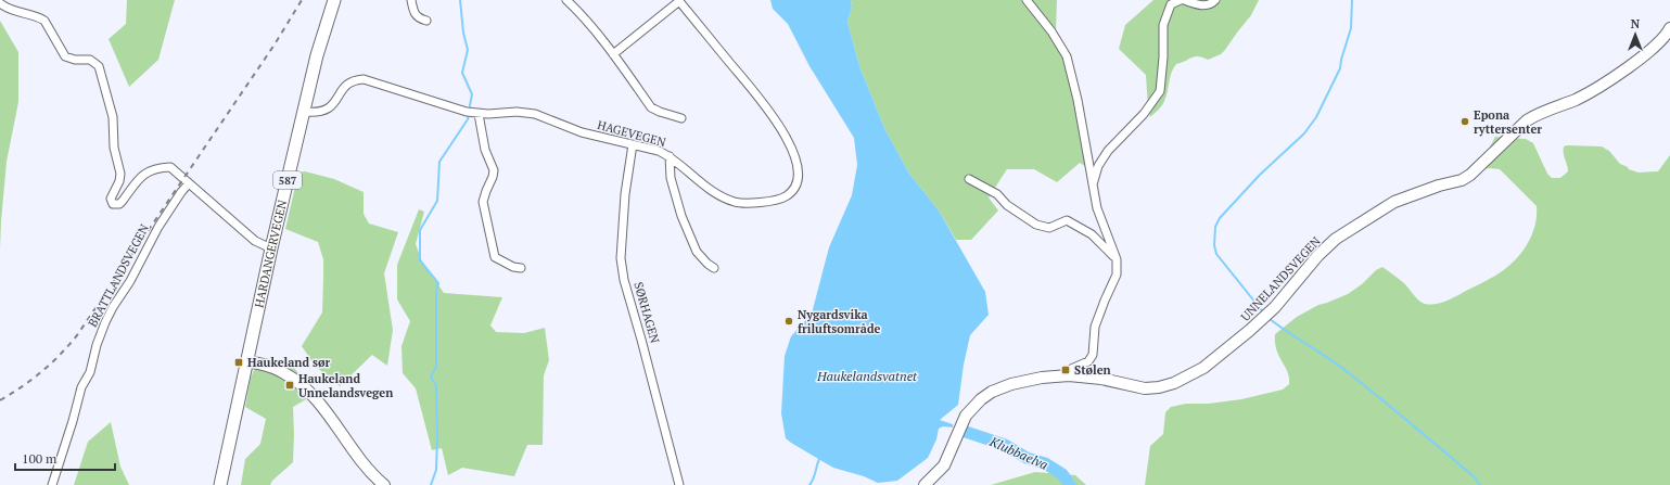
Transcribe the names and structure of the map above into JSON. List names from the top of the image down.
{
  "streets": {
    "main road": ["587", "HARDANGERVEGEN", "UNNELANDSVEGEN"],
    "street": ["HAGEVEGEN", "BRATTLANDSVEGEN", "SØRHAGEN"]
  },
  "crossings": [
    ["HAGEVEGEN", "HARDANGERVEGEN"],
    ["HAGEVEGEN", "SØRHAGEN"]
  ],
  "water": ["Haukelandsvatnet", "Klubbaelva"],
  "places": {
    "other": ["Epona ryttersenter", "Nygardsvika friluftsområde"],
    "transit": ["Haukeland sør", "Stølen", "Haukeland Unnelandsvegen"]
  },
  "scale_bar": "100 m",
  "north": "top"
}
